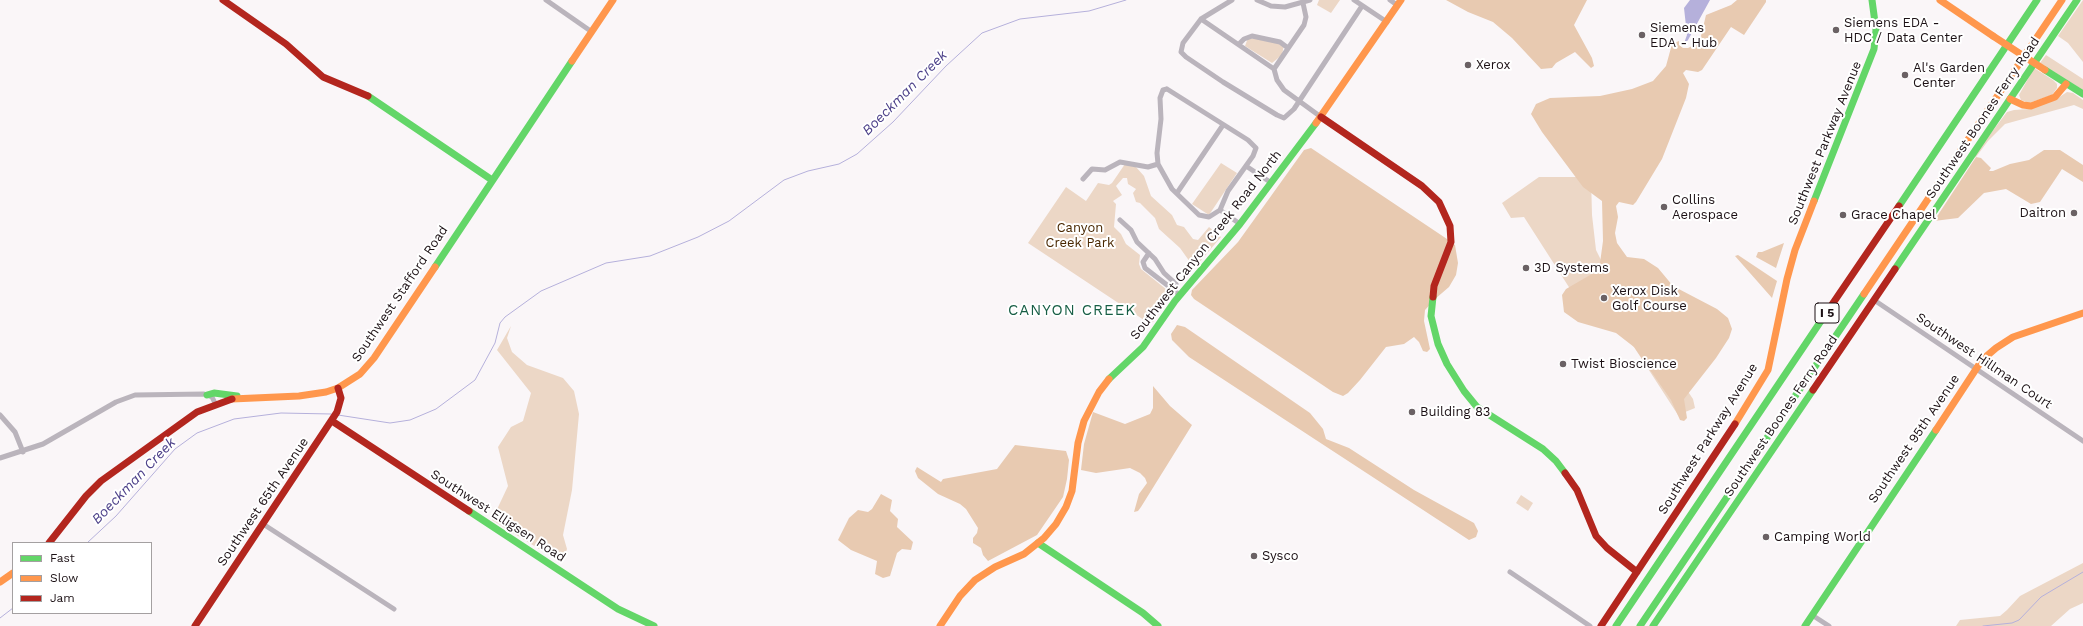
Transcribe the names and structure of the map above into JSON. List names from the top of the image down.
{
  "streets": {
    "main road": [
      "Southwest Boones Ferry Road",
      "Southwest Parkway Avenue",
      "Southwest Canyon Creek Road North",
      "Southwest Stafford Road",
      "I 5",
      "Southwest 95th Avenue",
      "Southwest 65th Avenue",
      "Southwest Elligsen Road"
    ],
    "street": ["Southwest Hillman Court"]
  },
  "crossings": [
    ["Southwest Boones Ferry Road", "Southwest Hillman Court"],
    ["Southwest Stafford Road", "Southwest 65th Avenue"],
    ["Southwest Hillman Court", "Southwest 95th Avenue"],
    ["Southwest 65th Avenue", "Southwest Elligsen Road"]
  ],
  "districts": ["CANYON CREEK"],
  "water": ["Boeckman Creek"],
  "parks": ["Canyon Creek Park"],
  "places": [
    "Siemens EDA - HDC / Data Center",
    "Siemens EDA - Hub",
    "Xerox",
    "Al's Garden Center",
    "Collins Aerospace",
    "Daitron",
    "Grace Chapel",
    "3D Systems",
    "Xerox Disk Golf Course",
    "Twist Bioscience",
    "Building 83",
    "Camping World",
    "Sysco"
  ],
  "legend": ["Fast", "Slow", "Jam"]
}
